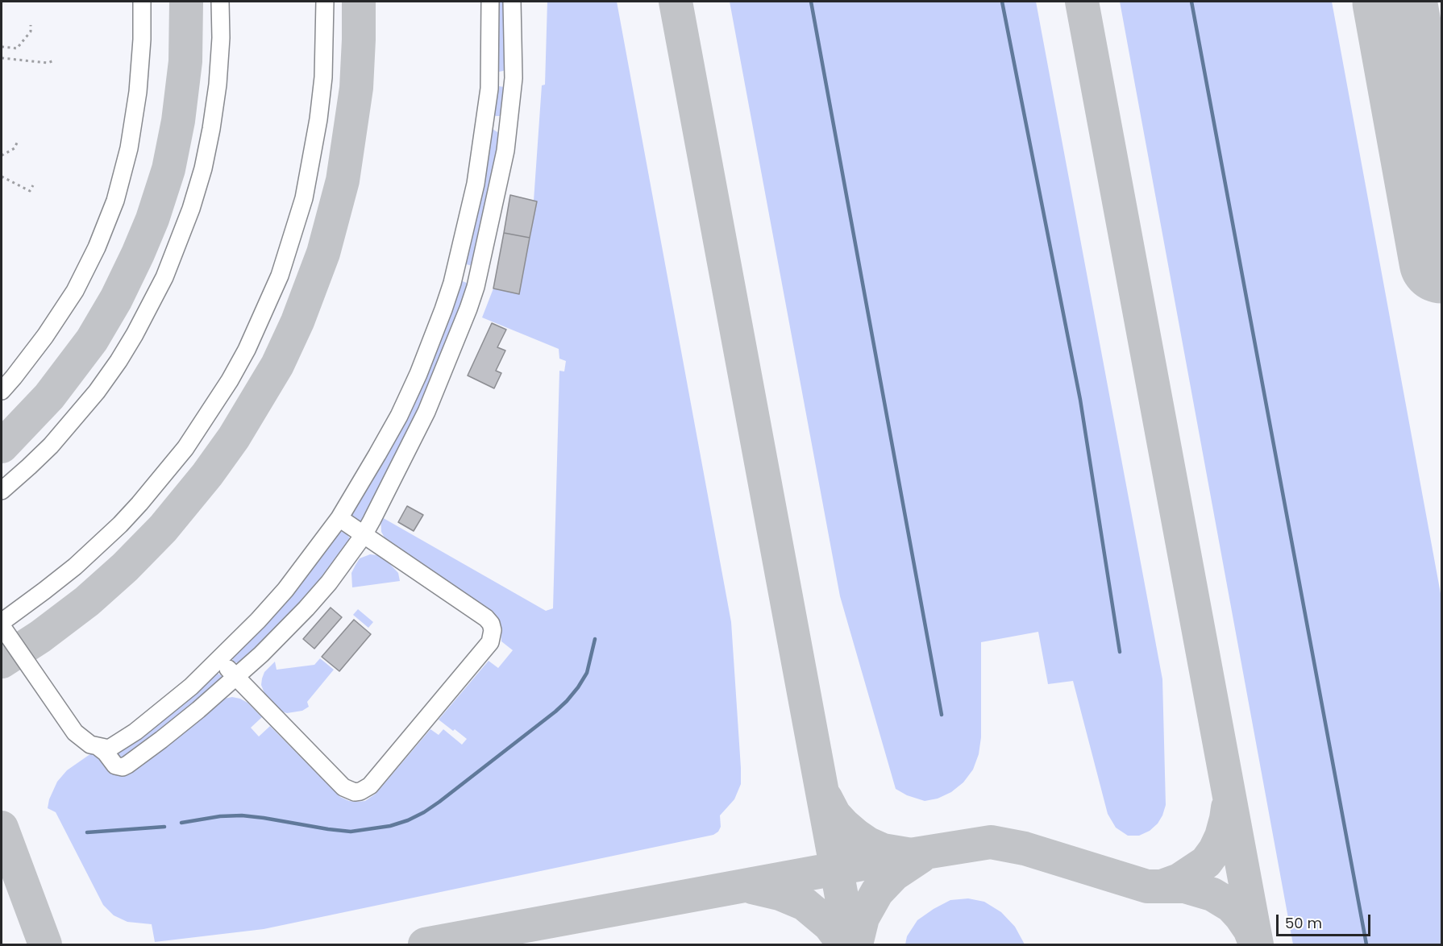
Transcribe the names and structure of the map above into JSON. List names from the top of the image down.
{
  "scale_bar": "50 m"
}
